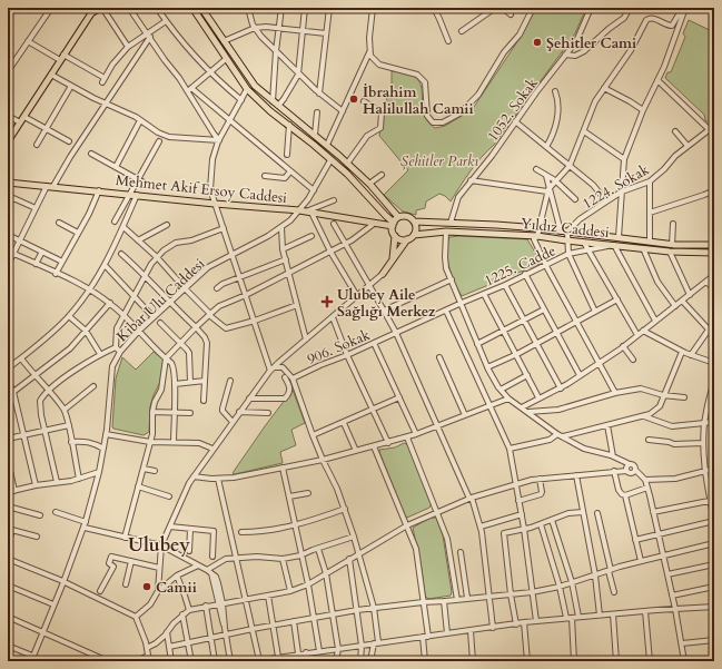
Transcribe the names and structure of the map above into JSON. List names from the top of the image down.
{
  "streets": {
    "main road": ["Mehmet Akif Ersoy Caddesi", "Yıldız Caddesi"],
    "street": [
      "1052. Sokak",
      "1224. Sokak",
      "1225. Cadde",
      "Kibar Ulu Caddesi",
      "906. Sokak"
    ]
  },
  "crossings": [
    ["1052. Sokak", "Yıldız Caddesi"],
    ["1224. Sokak", "Yıldız Caddesi"],
    ["Mehmet Akif Ersoy Caddesi", "Yıldız Caddesi"],
    ["Mehmet Akif Ersoy Caddesi", "Kibar Ulu Caddesi"],
    ["Yıldız Caddesi", "1225. Cadde"],
    ["1225. Cadde", "906. Sokak"]
  ],
  "districts": ["Ulubey"],
  "parks": ["Şehitler Parkı"],
  "places": {
    "other": ["Şehitler Cami", "İbrahim Halilullah Camii", "Camii"],
    "health": ["Ulubey Aile Sağlığı Merkez"]
  }
}
